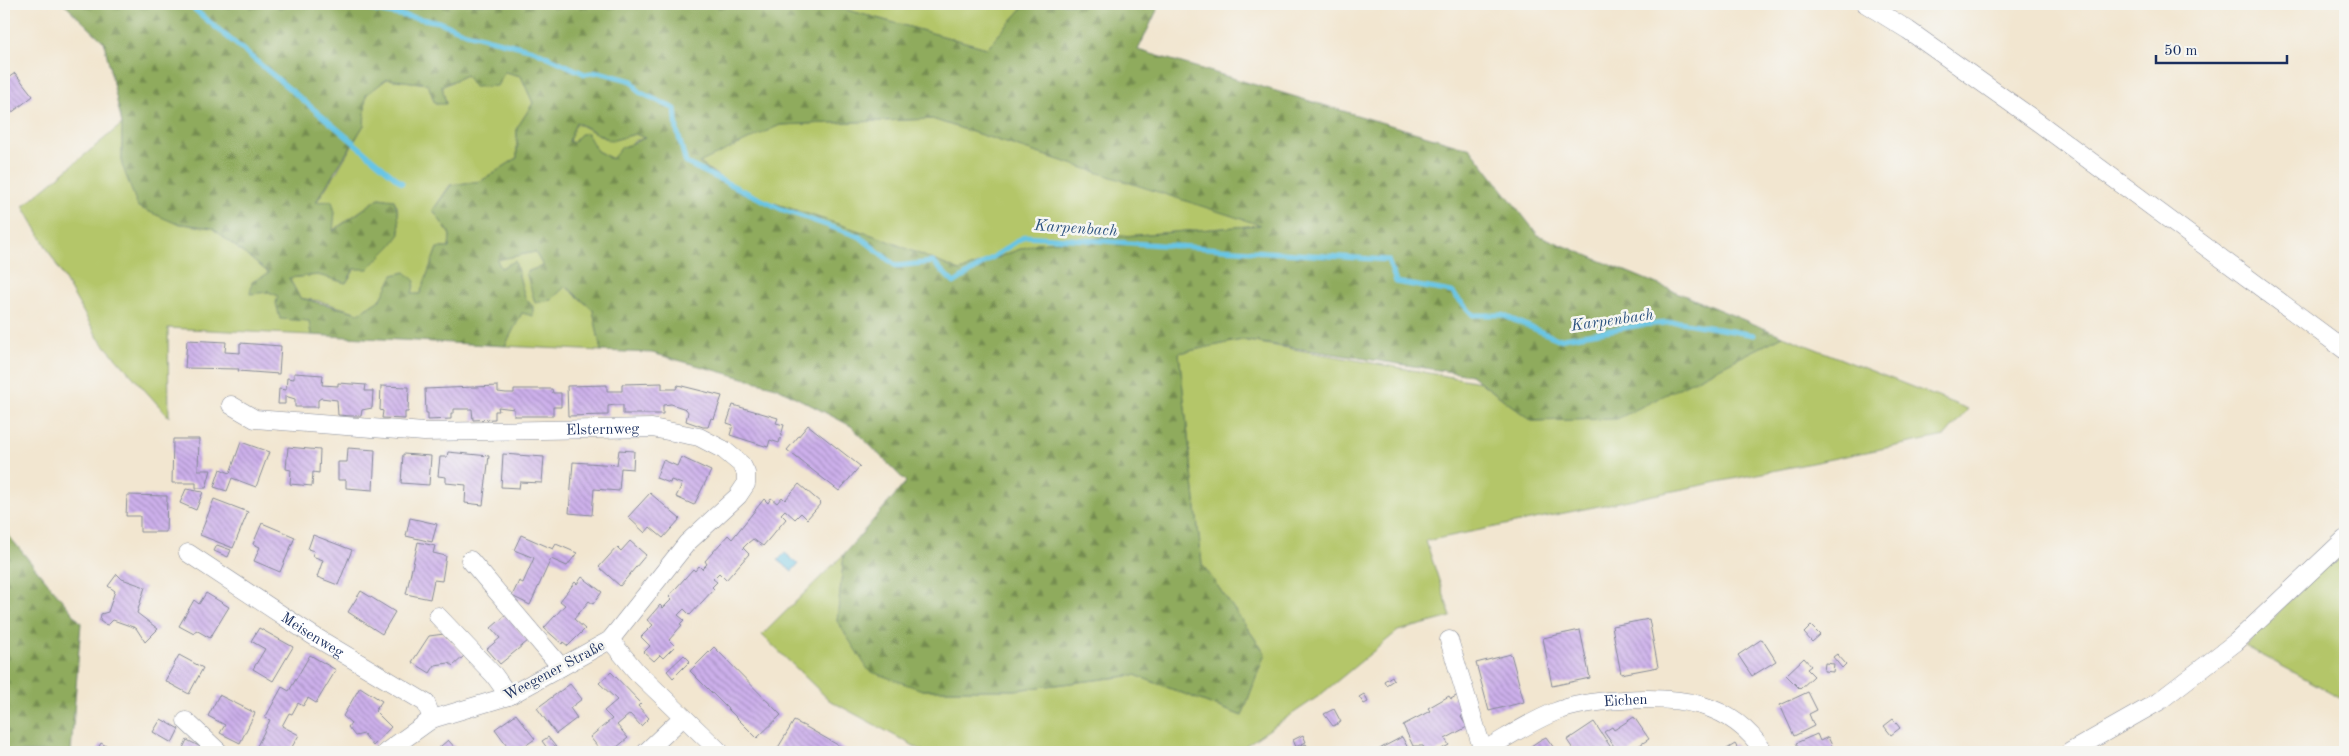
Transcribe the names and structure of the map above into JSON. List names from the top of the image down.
{
  "streets": {
    "street": [
      "Elsternweg",
      "Meisenweg",
      "Weegener Straße",
      "Eichen"
    ]
  },
  "crossings": [
    ["Elsternweg", "Weegener Straße"],
    ["Meisenweg", "Weegener Straße"]
  ],
  "water": ["Karpenbach"],
  "scale_bar": "50 m"
}
